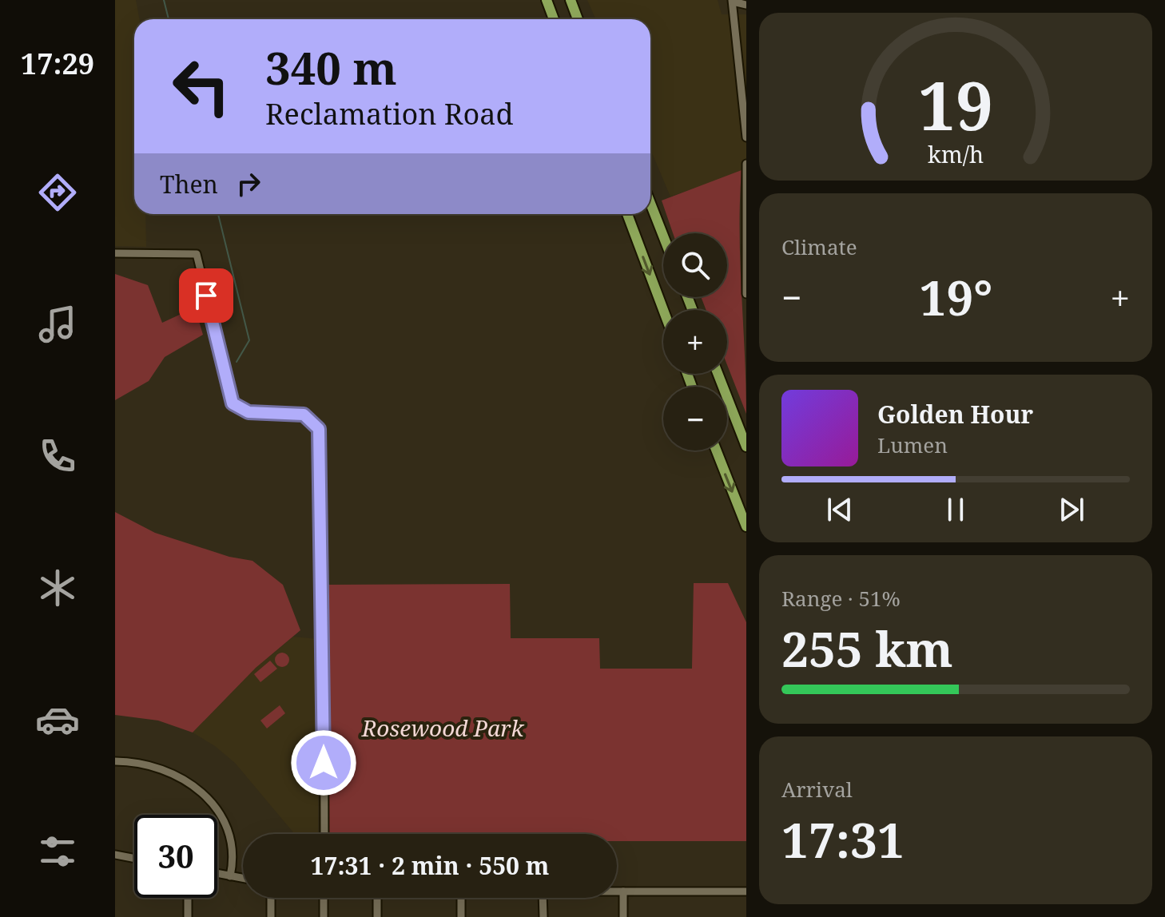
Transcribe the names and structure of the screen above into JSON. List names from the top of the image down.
{
  "parks": ["Rosewood Park"],
  "page": {
    "tabs": "17:29",
    "turn": ["340 m", "Reclamation Road"],
    "then": "Then",
    "tile": [
      "Climate",
      ["Range · 51%", "255 km"],
      ["Arrival", "17:31"]
    ],
    "map_buttons": ["+", "−"],
    "heat": ["−", "19°", "+"],
    "song": ["Golden Hour", "Lumen"],
    "limit": "30",
    "trip": "17:31 · 2 min · 550 m",
    "gauge": ["19", "km/h"]
  }
}
